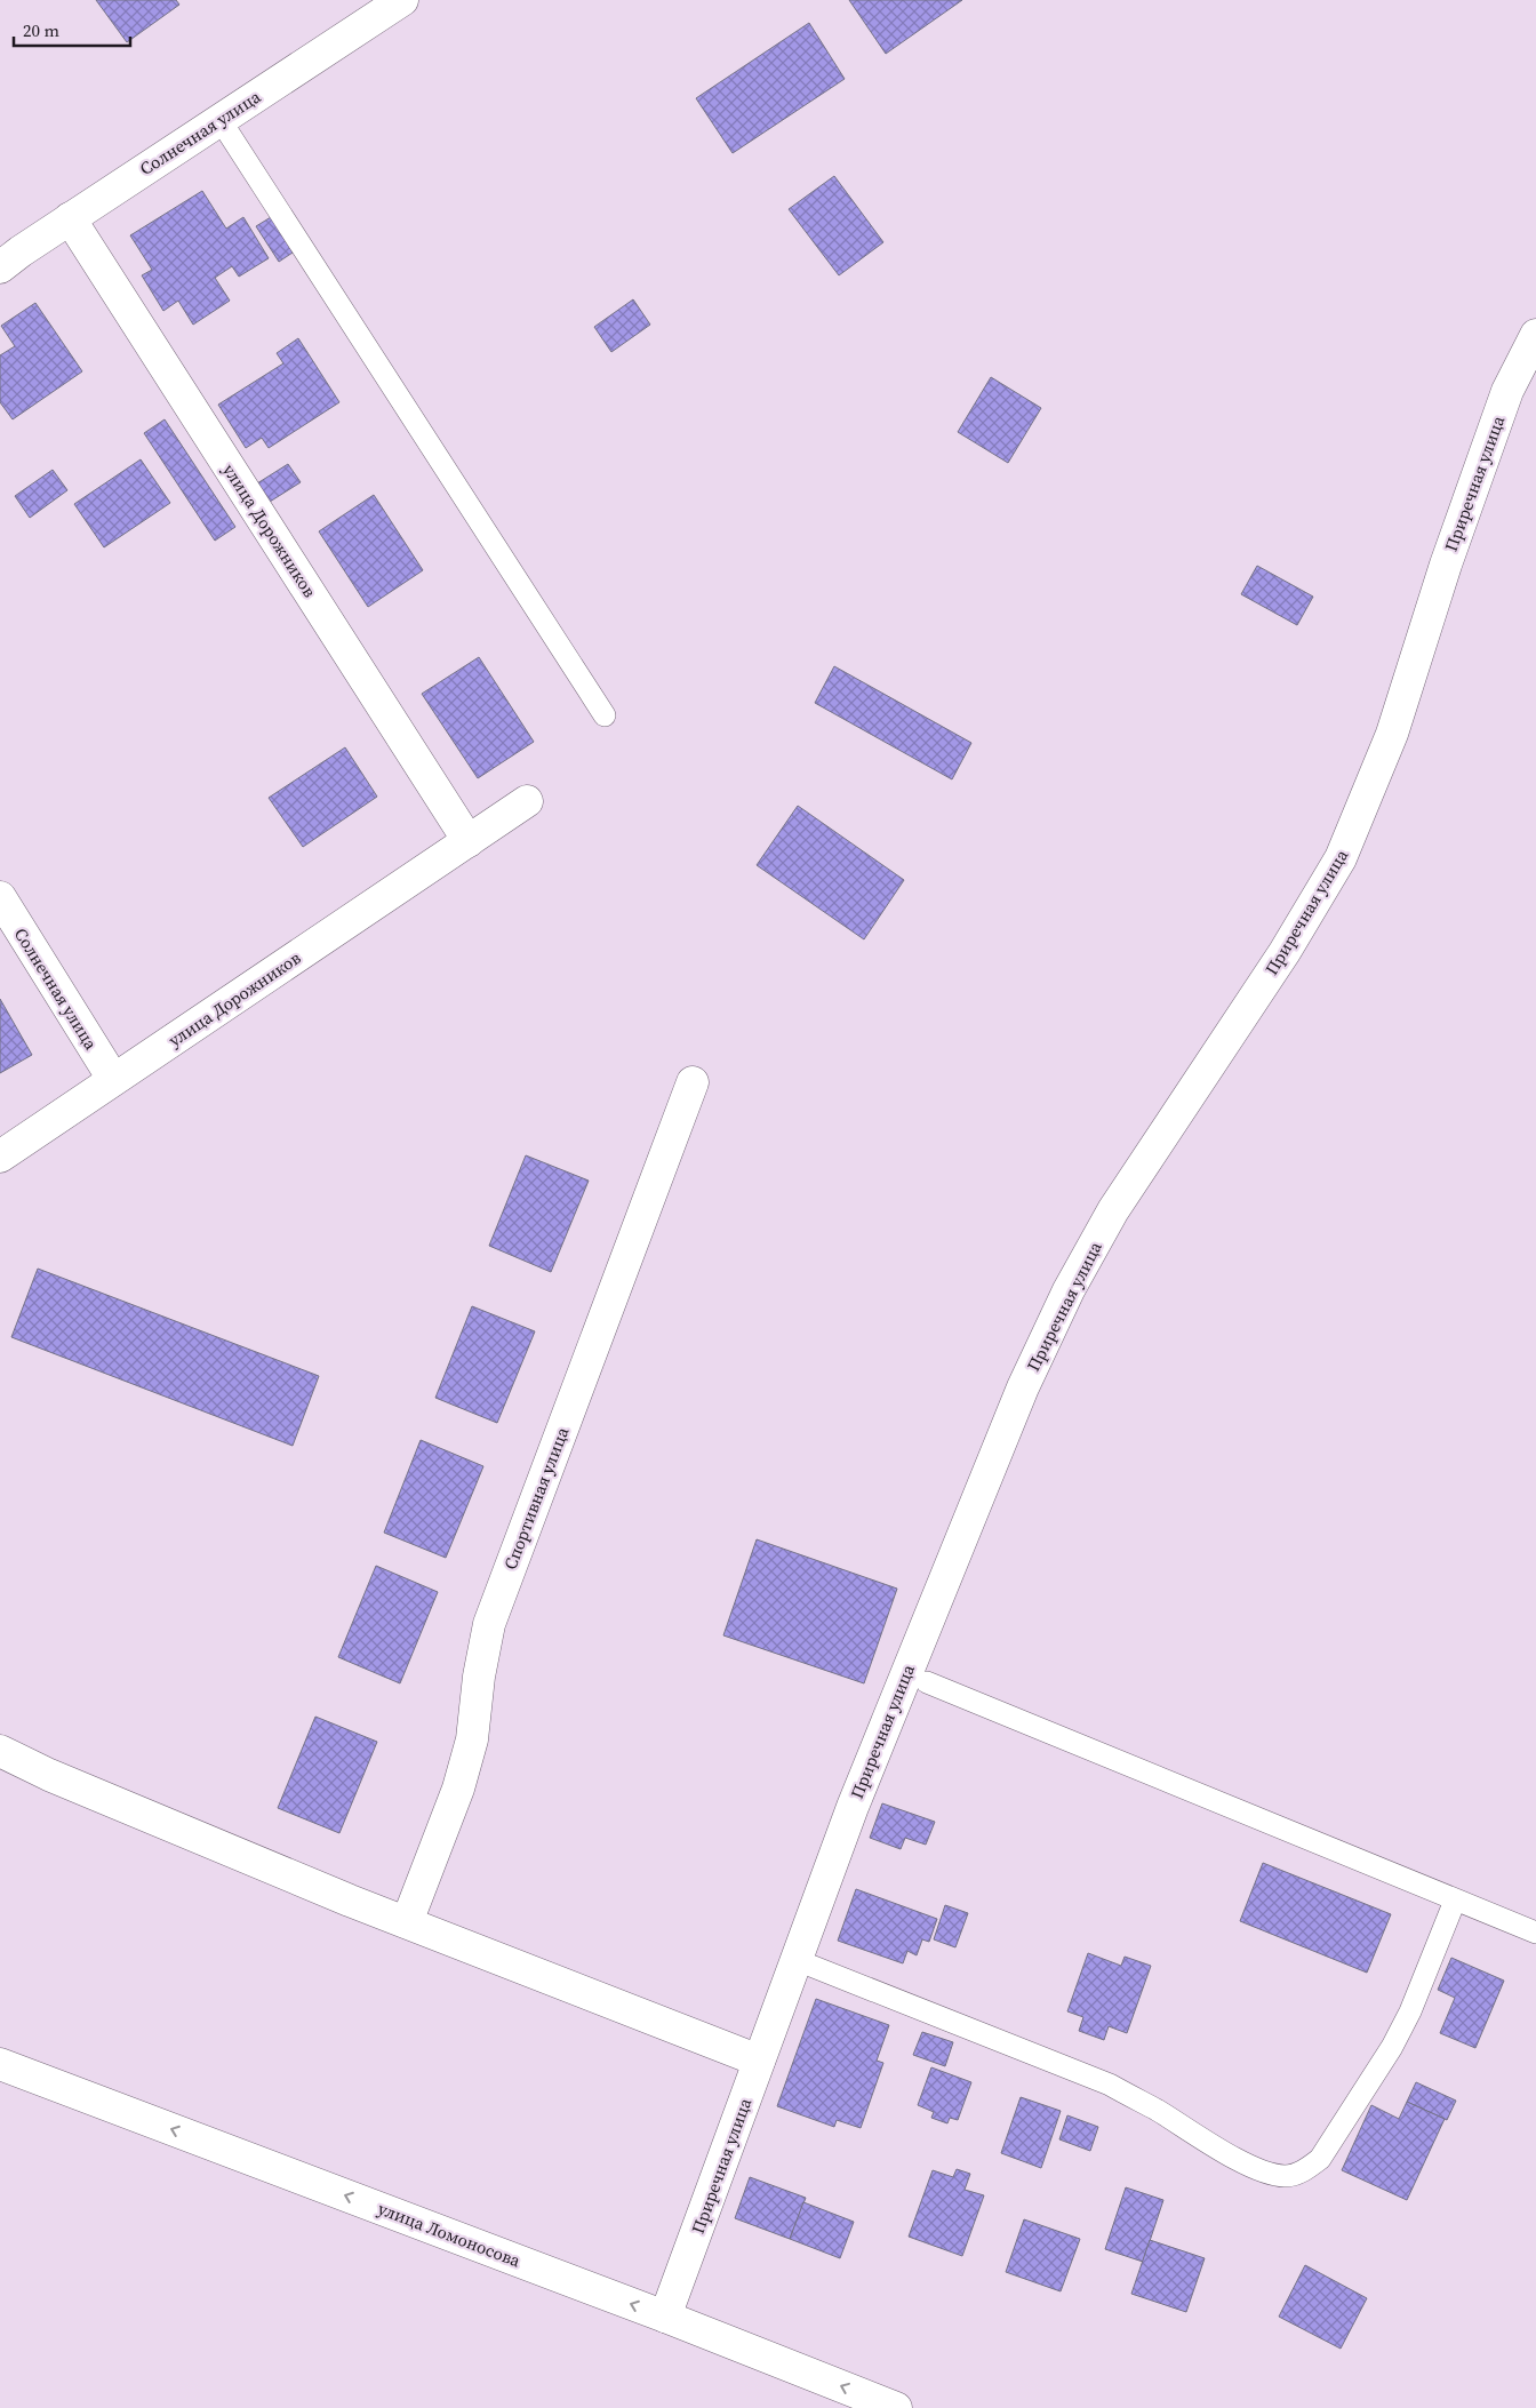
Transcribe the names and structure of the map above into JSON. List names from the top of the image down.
{
  "streets": {
    "street": [
      "Солнечная улица",
      "Приречная улица",
      "улица Дорожников",
      "Спортивная улица",
      "улица Ломоносова"
    ]
  },
  "crossings": [
    ["Солнечная улица", "улица Дорожников"],
    ["Приречная улица", "улица Ломоносова"]
  ],
  "scale_bar": "20 m"
}
